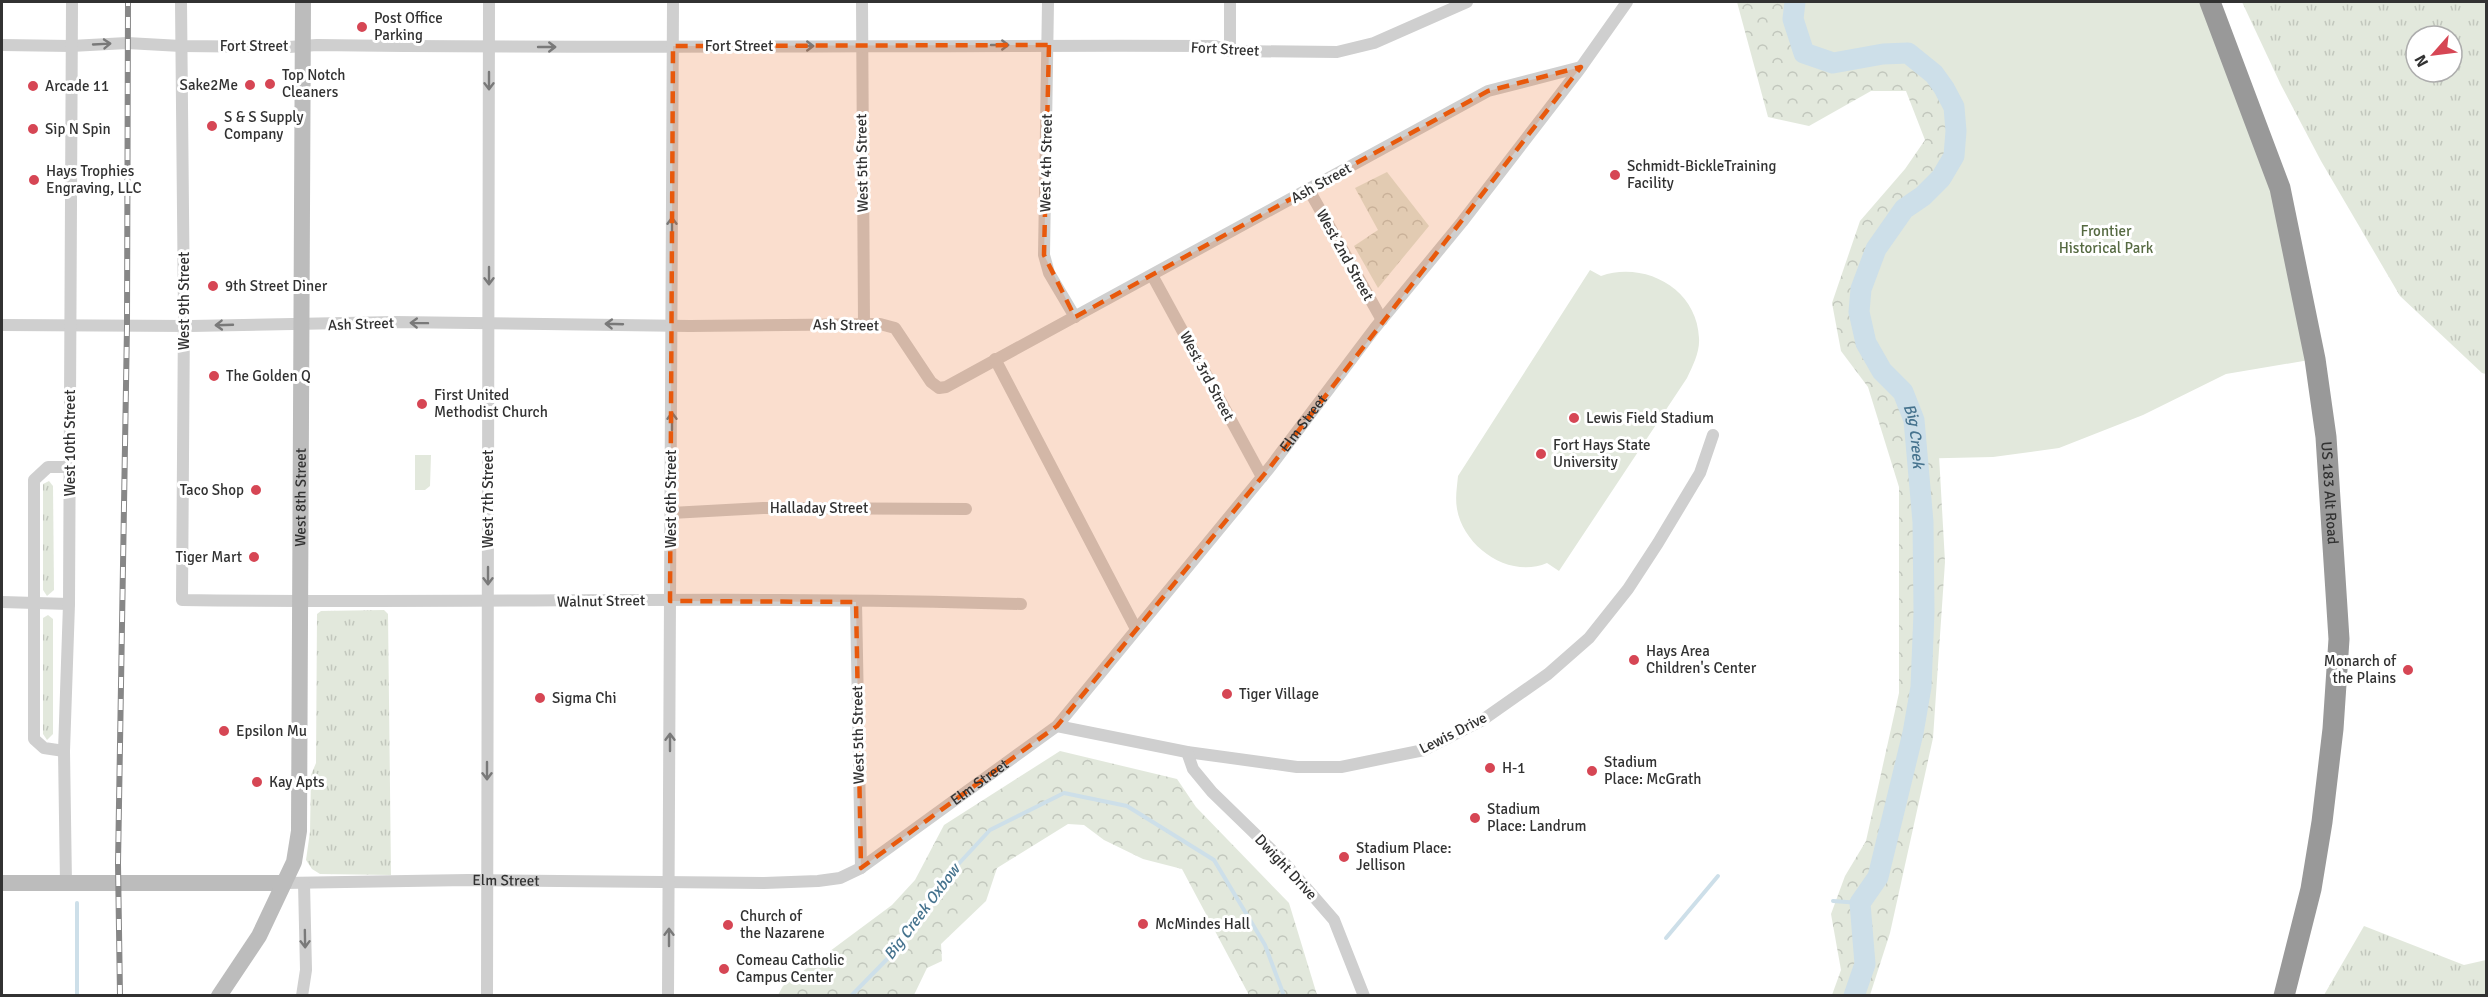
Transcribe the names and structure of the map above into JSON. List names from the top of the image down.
{
  "streets": {
    "highway": ["US 183 Alt Road"],
    "main road": ["Elm Street", "West 8th Street"],
    "street": [
      "Fort Street",
      "West 5th Street",
      "West 4th Street",
      "Ash Street",
      "West 2nd Street",
      "West 9th Street",
      "West 3rd Street",
      "West 10th Street",
      "West 7th Street",
      "West 6th Street",
      "Halladay Street",
      "Walnut Street",
      "Lewis Drive",
      "Dwight Drive"
    ]
  },
  "crossings": [
    ["Fort Street", "West 5th Street"],
    ["Fort Street", "West 4th Street"],
    ["Fort Street", "West 9th Street"],
    ["Fort Street", "West 10th Street"],
    ["Fort Street", "West 8th Street"],
    ["Fort Street", "West 7th Street"],
    ["Fort Street", "West 6th Street"],
    ["West 5th Street", "Ash Street"],
    ["West 5th Street", "Elm Street"],
    ["West 5th Street", "Walnut Street"],
    ["West 4th Street", "Ash Street"],
    ["Ash Street", "West 2nd Street"],
    ["Ash Street", "West 9th Street"],
    ["Ash Street", "West 3rd Street"],
    ["Ash Street", "Elm Street"],
    ["Ash Street", "West 10th Street"],
    ["Ash Street", "West 8th Street"],
    ["Ash Street", "West 7th Street"],
    ["Ash Street", "West 6th Street"],
    ["West 2nd Street", "Elm Street"],
    ["West 9th Street", "Walnut Street"],
    ["West 3rd Street", "Elm Street"],
    ["Elm Street", "West 10th Street"],
    ["Elm Street", "West 8th Street"],
    ["Elm Street", "West 7th Street"],
    ["Elm Street", "West 6th Street"],
    ["Elm Street", "Lewis Drive"],
    ["West 8th Street", "Walnut Street"],
    ["West 7th Street", "Walnut Street"],
    ["West 6th Street", "Halladay Street"],
    ["West 6th Street", "Walnut Street"],
    ["Lewis Drive", "Dwight Drive"]
  ],
  "one_way": ["Fort Street", "West 7th Street", "West 6th Street"],
  "water": ["Big Creek", "Big Creek Oxbow"],
  "parks": ["Frontier Historical Park"],
  "places": [
    "Post Office Parking",
    "Top Notch Cleaners",
    "Sake2Me",
    "Arcade 11",
    "S & S Supply Company",
    "Sip N Spin",
    "Schmidt-BickleTraining Facility",
    "Hays Trophies Engraving, LLC",
    "9th Street Diner",
    "The Golden Q",
    "First United Methodist Church",
    "Lewis Field Stadium",
    "Fort Hays State University",
    "Taco Shop",
    "Tiger Mart",
    "Hays Area Children's Center",
    "Monarch of the Plains",
    "Tiger Village",
    "Sigma Chi",
    "Epsilon Mu",
    "H-1",
    "Stadium Place: McGrath",
    "Kay Apts",
    "Stadium Place: Landrum",
    "Stadium Place: Jellison",
    "McMindes Hall",
    "Church of the Nazarene",
    "Comeau Catholic Campus Center"
  ],
  "north": "bottom left"
}
